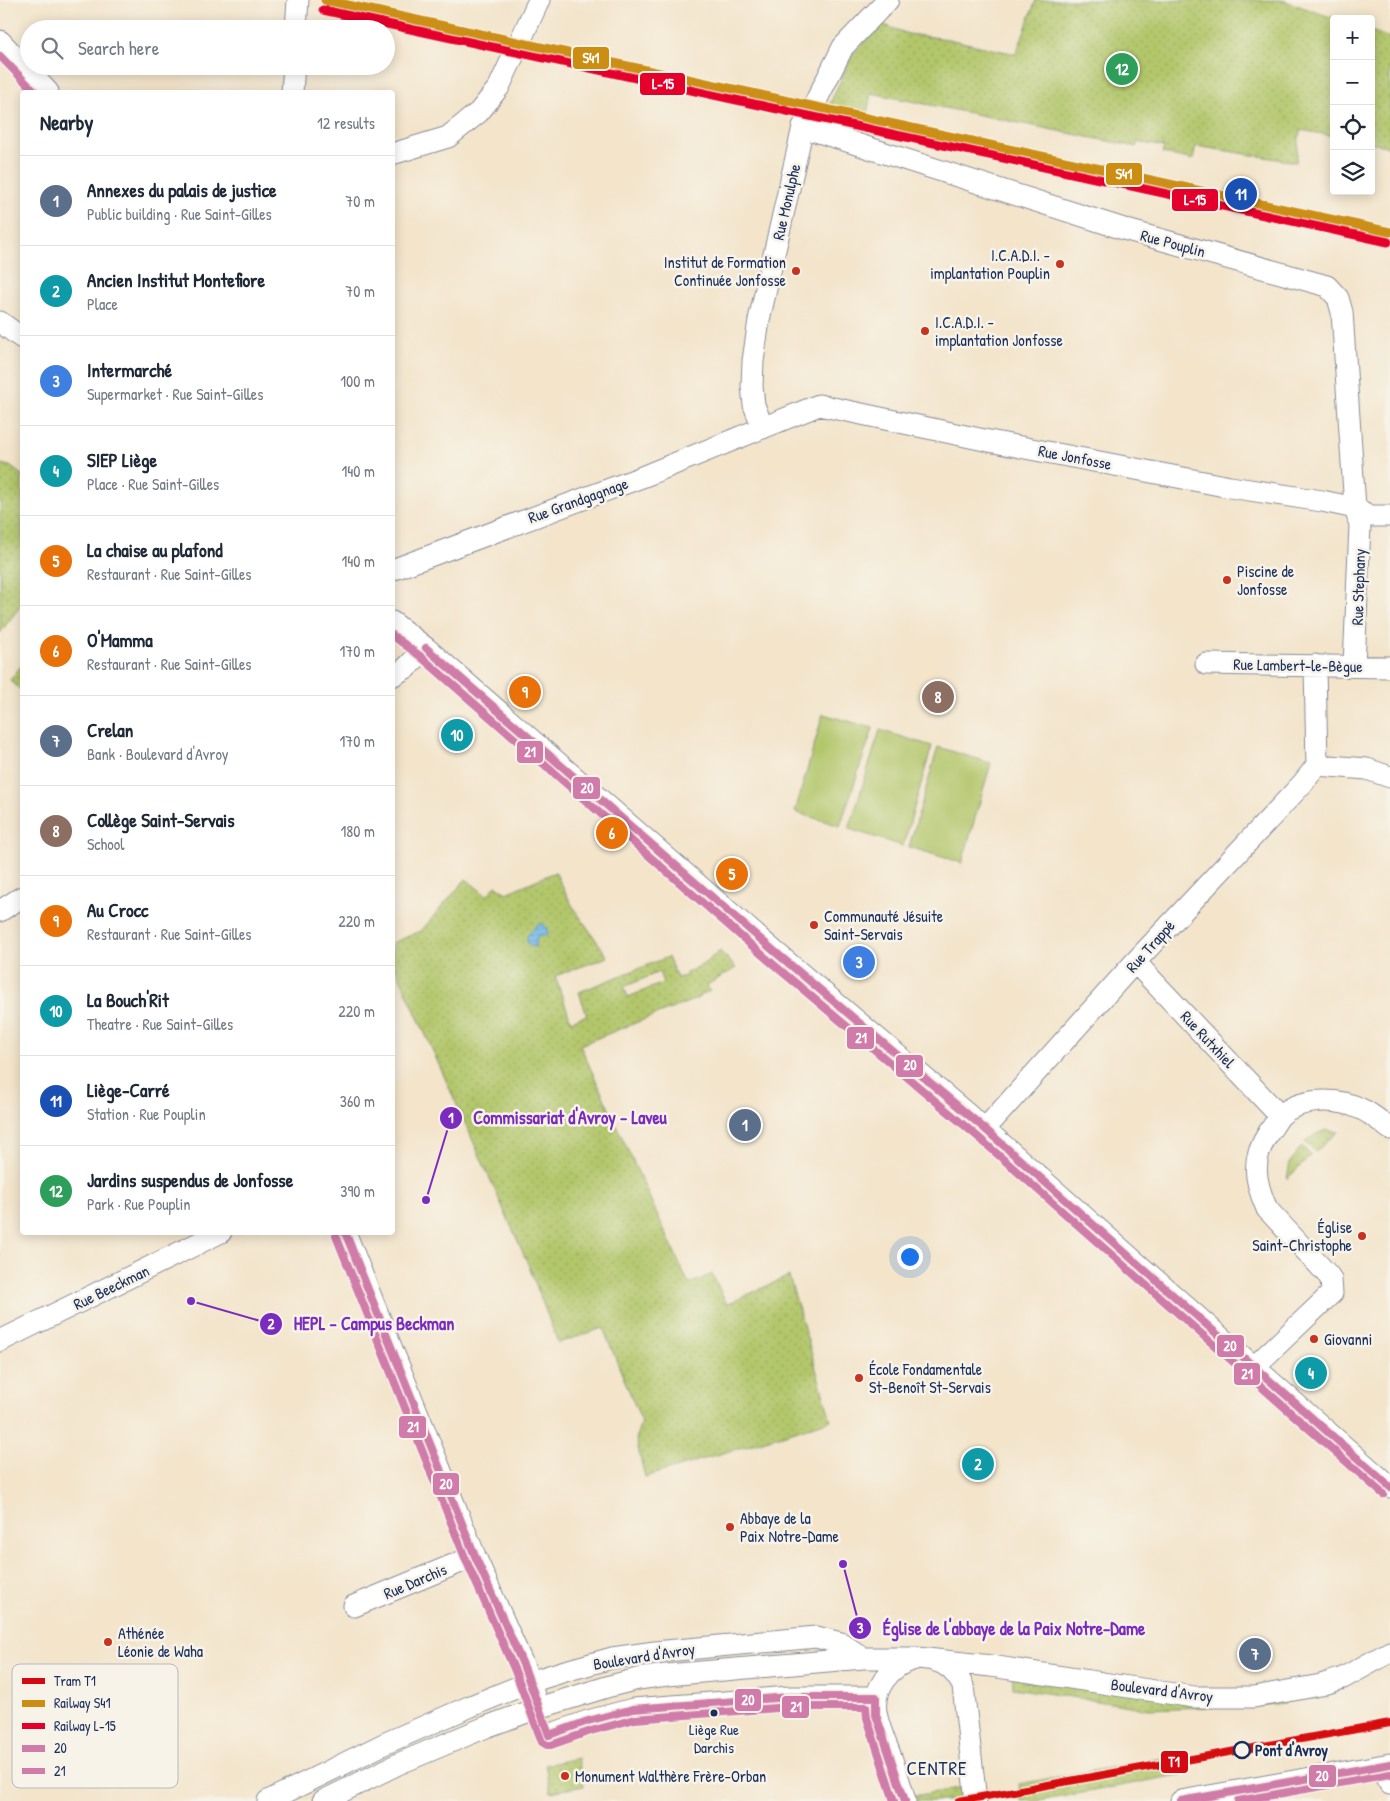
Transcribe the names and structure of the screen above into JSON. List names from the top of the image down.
{
  "streets": {
    "street": [
      "Rue Monulphe",
      "Rue Pouplin",
      "Rue Jonfosse",
      "Rue Grandgagnage",
      "Rue Stephany",
      "Rue Lambert-le-Bègue",
      "Rue Trappé",
      "Rue Rutxhiel",
      "Rue Beeckman",
      "Rue Darchis",
      "Boulevard d'Avroy"
    ]
  },
  "crossings": [
    ["Rue Monulphe", "Rue Pouplin"],
    ["Rue Monulphe", "Rue Jonfosse"],
    ["Rue Monulphe", "Rue Grandgagnage"],
    ["Rue Pouplin", "Rue Jonfosse"],
    ["Rue Pouplin", "Rue Stephany"],
    ["Rue Jonfosse", "Rue Grandgagnage"],
    ["Rue Jonfosse", "Rue Stephany"],
    ["Rue Stephany", "Rue Lambert-le-Bègue"],
    ["Rue Trappé", "Rue Rutxhiel"]
  ],
  "districts": ["CENTRE"],
  "places": [
    "I.C.A.D.I. - implantation Pouplin",
    "Institut de Formation Continuée Jonfosse",
    "I.C.A.D.I. - implantation Jonfosse",
    "Piscine de Jonfosse",
    "Communauté Jésuite Saint-Servais",
    "Commissariat d'Avroy - Laveu",
    "Église Saint-Christophe",
    "HEPL - Campus Beckman",
    "Giovanni",
    "École Fondamentale St-Benoît St-Servais",
    "Abbaye de la Paix Notre-Dame",
    "Église de l'abbaye de la Paix Notre-Dame",
    "Athénée Léonie de Waha",
    "Liège Rue Darchis",
    "Pont d'Avroy",
    "Monument Walthère Frère-Orban"
  ],
  "lines": [
    "rail line S41",
    "rail line L-15",
    "transit line 21",
    "transit line 20",
    "tram line T1"
  ],
  "legend": [
    "Tram T1",
    "Railway S41",
    "Railway L-15",
    "20",
    "21"
  ],
  "page": {
    "map_buttons": ["+", "−"],
    "search": "Search here",
    "pins": [
      "12",
      "11",
      "9",
      "8",
      "10",
      "6",
      "5",
      "3",
      "1",
      "4",
      "2",
      "7"
    ],
    "heading": ["Nearby", "12 results"],
    "list": [
      {
        "mark": "1",
        "name": "Annexes du palais de justice",
        "note": "Public building · Rue Saint-Gilles",
        "value": "70 m"
      },
      {
        "mark": "2",
        "name": "Ancien Institut Montefiore",
        "note": "Place",
        "value": "70 m"
      },
      {
        "mark": "3",
        "name": "Intermarché",
        "note": "Supermarket · Rue Saint-Gilles",
        "value": "100 m"
      },
      {
        "mark": "4",
        "name": "SIEP Liège",
        "note": "Place · Rue Saint-Gilles",
        "value": "140 m"
      },
      {
        "mark": "5",
        "name": "La chaise au plafond",
        "note": "Restaurant · Rue Saint-Gilles",
        "value": "140 m"
      },
      {
        "mark": "6",
        "name": "O'Mamma",
        "note": "Restaurant · Rue Saint-Gilles",
        "value": "170 m"
      },
      {
        "mark": "7",
        "name": "Crelan",
        "note": "Bank · Boulevard d'Avroy",
        "value": "170 m"
      },
      {
        "mark": "8",
        "name": "Collège Saint-Servais",
        "note": "School",
        "value": "180 m"
      },
      {
        "mark": "9",
        "name": "Au Crocc",
        "note": "Restaurant · Rue Saint-Gilles",
        "value": "220 m"
      },
      {
        "mark": "10",
        "name": "La Bouch'Rit",
        "note": "Theatre · Rue Saint-Gilles",
        "value": "220 m"
      },
      {
        "mark": "11",
        "name": "Liège-Carré",
        "note": "Station · Rue Pouplin",
        "value": "360 m"
      },
      {
        "mark": "12",
        "name": "Jardins suspendus de Jonfosse",
        "note": "Park · Rue Pouplin",
        "value": "390 m"
      }
    ]
  }
}
